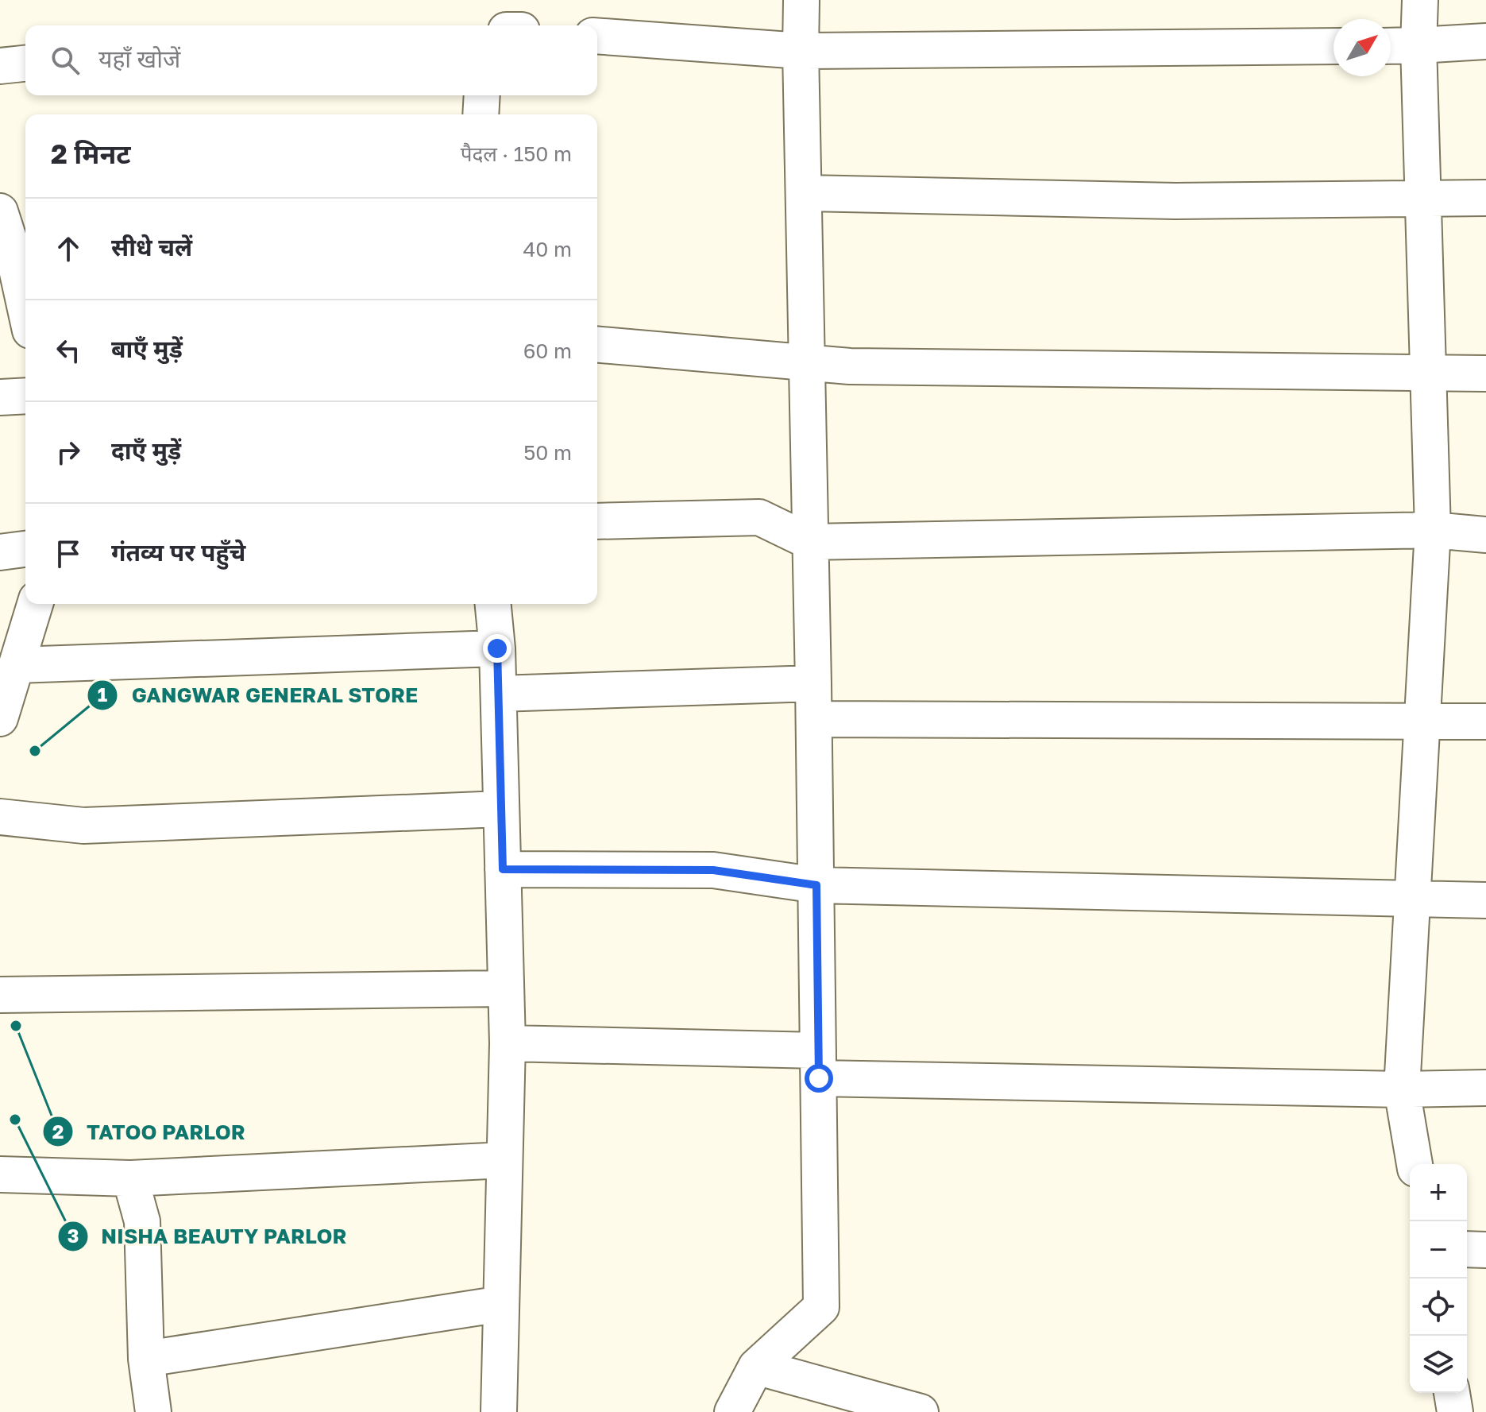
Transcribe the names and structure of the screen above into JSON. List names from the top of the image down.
{
  "places": ["GANGWAR GENERAL STORE", "TATOO PARLOR", "NISHA BEAUTY PARLOR"],
  "north": "top right",
  "page": {
    "search": "यहाँ खोजें",
    "heading": ["2 मिनट", "पैदल · 150 m"],
    "list": [
      ["सीधे चलें", "40 m"],
      ["बाएँ मुड़ें", "60 m"],
      ["दाएँ मुड़ें", "50 m"],
      "गंतव्य पर पहुँचे"
    ],
    "map_buttons": ["+", "−"]
  }
}
